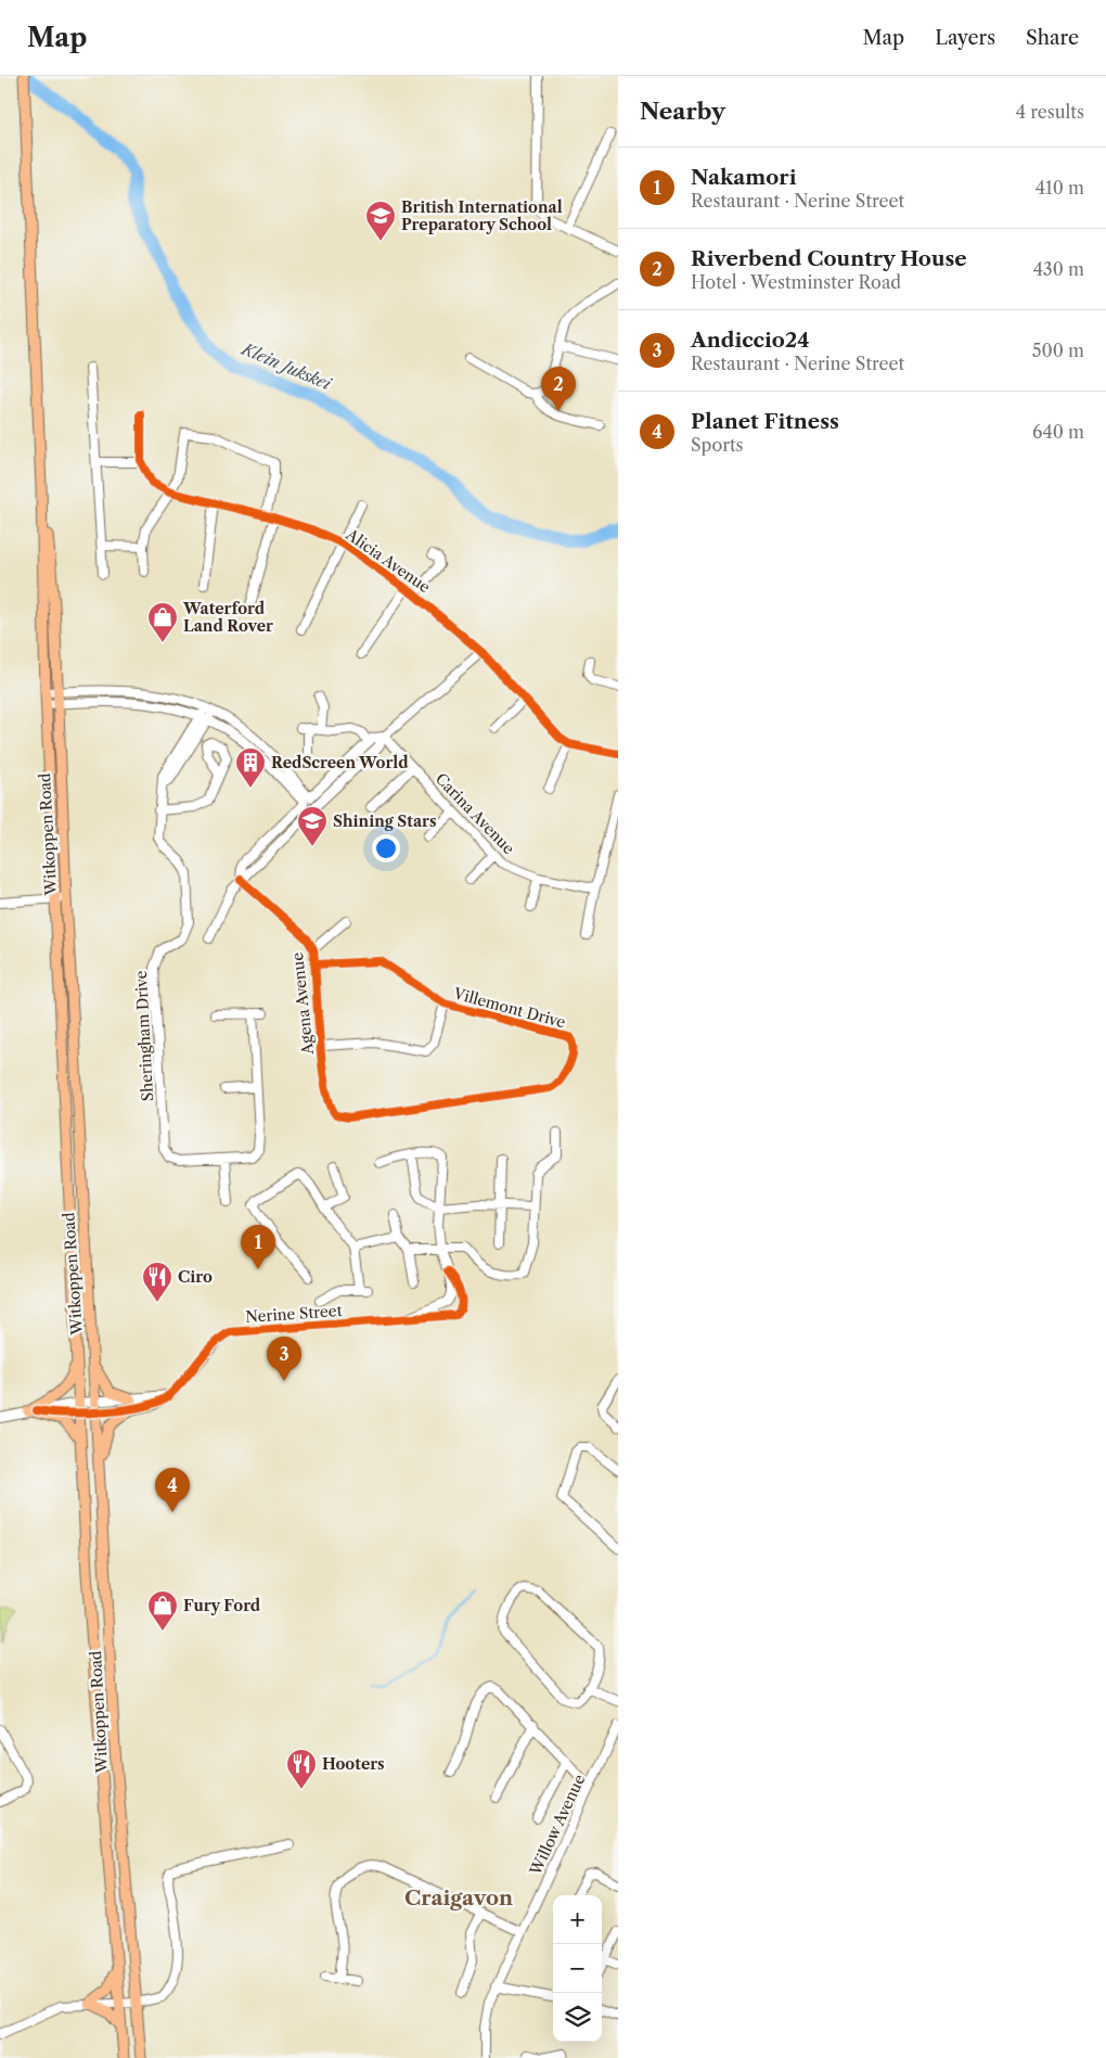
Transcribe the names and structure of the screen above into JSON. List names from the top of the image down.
{
  "streets": {
    "main road": ["Witkoppen Road"],
    "street": [
      "Alicia Avenue",
      "Carina Avenue",
      "Agena Avenue",
      "Villemont Drive",
      "Sheringham Drive",
      "Nerine Street",
      "Willow Avenue"
    ]
  },
  "crossings": [
    ["Witkoppen Road", "Nerine Street"],
    ["Agena Avenue", "Villemont Drive"]
  ],
  "districts": ["Craigavon"],
  "water": ["Klein Jukskei"],
  "places": {
    "school or university": ["British International Preparatory School", "Shining Stars"],
    "shop": ["Waterford Land Rover", "Fury Ford"],
    "building": ["RedScreen World"],
    "restaurant": ["Ciro", "Hooters"]
  },
  "page": {
    "header": "Map",
    "nav": ["Map", "Layers", "Share"],
    "heading": ["Nearby", "4 results"],
    "list": [
      {
        "mark": "1",
        "name": "Nakamori",
        "note": "Restaurant · Nerine Street",
        "value": "410 m"
      },
      {
        "mark": "2",
        "name": "Riverbend Country House",
        "note": "Hotel · Westminster Road",
        "value": "430 m"
      },
      {
        "mark": "3",
        "name": "Andiccio24",
        "note": "Restaurant · Nerine Street",
        "value": "500 m"
      },
      {
        "mark": "4",
        "name": "Planet Fitness",
        "note": "Sports",
        "value": "640 m"
      }
    ],
    "pins": [
      "2",
      "1",
      "3",
      "4"
    ],
    "map_buttons": ["+", "−"]
  }
}
